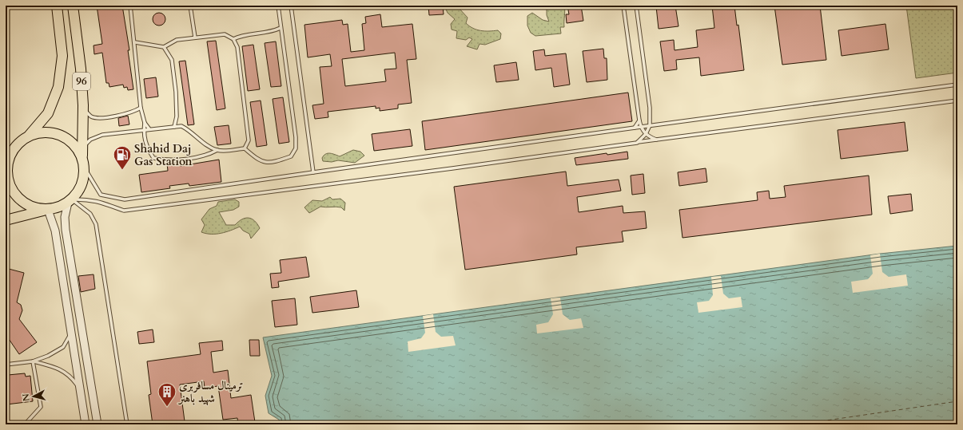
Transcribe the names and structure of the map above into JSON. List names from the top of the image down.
{
  "streets": {
    "highway": ["96"]
  },
  "places": {
    "fuel station": ["Shahid Daj Gas Station"],
    "building": ["ترمینال مسافربری شهید باهنر"]
  },
  "north": "left"
}
